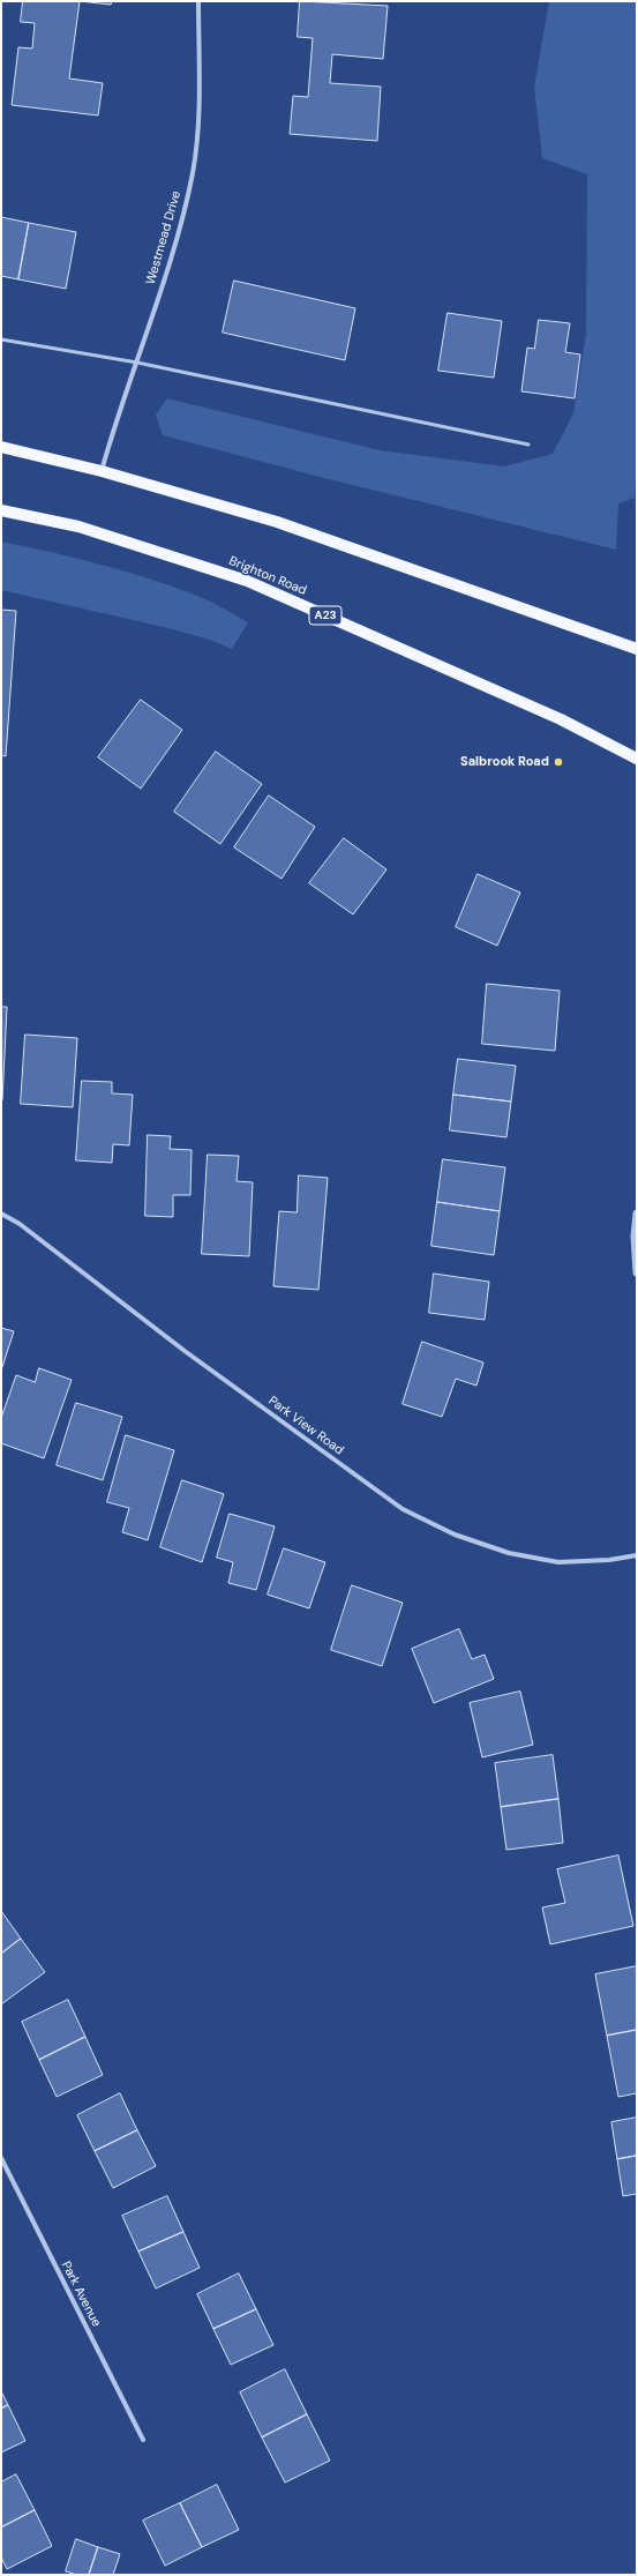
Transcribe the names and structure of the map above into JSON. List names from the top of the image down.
{
  "streets": {
    "main road": ["Brighton Road", "A23"],
    "street": ["Westmead Drive", "Park View Road", "Park Avenue"]
  },
  "places": ["Salbrook Road"]
}
